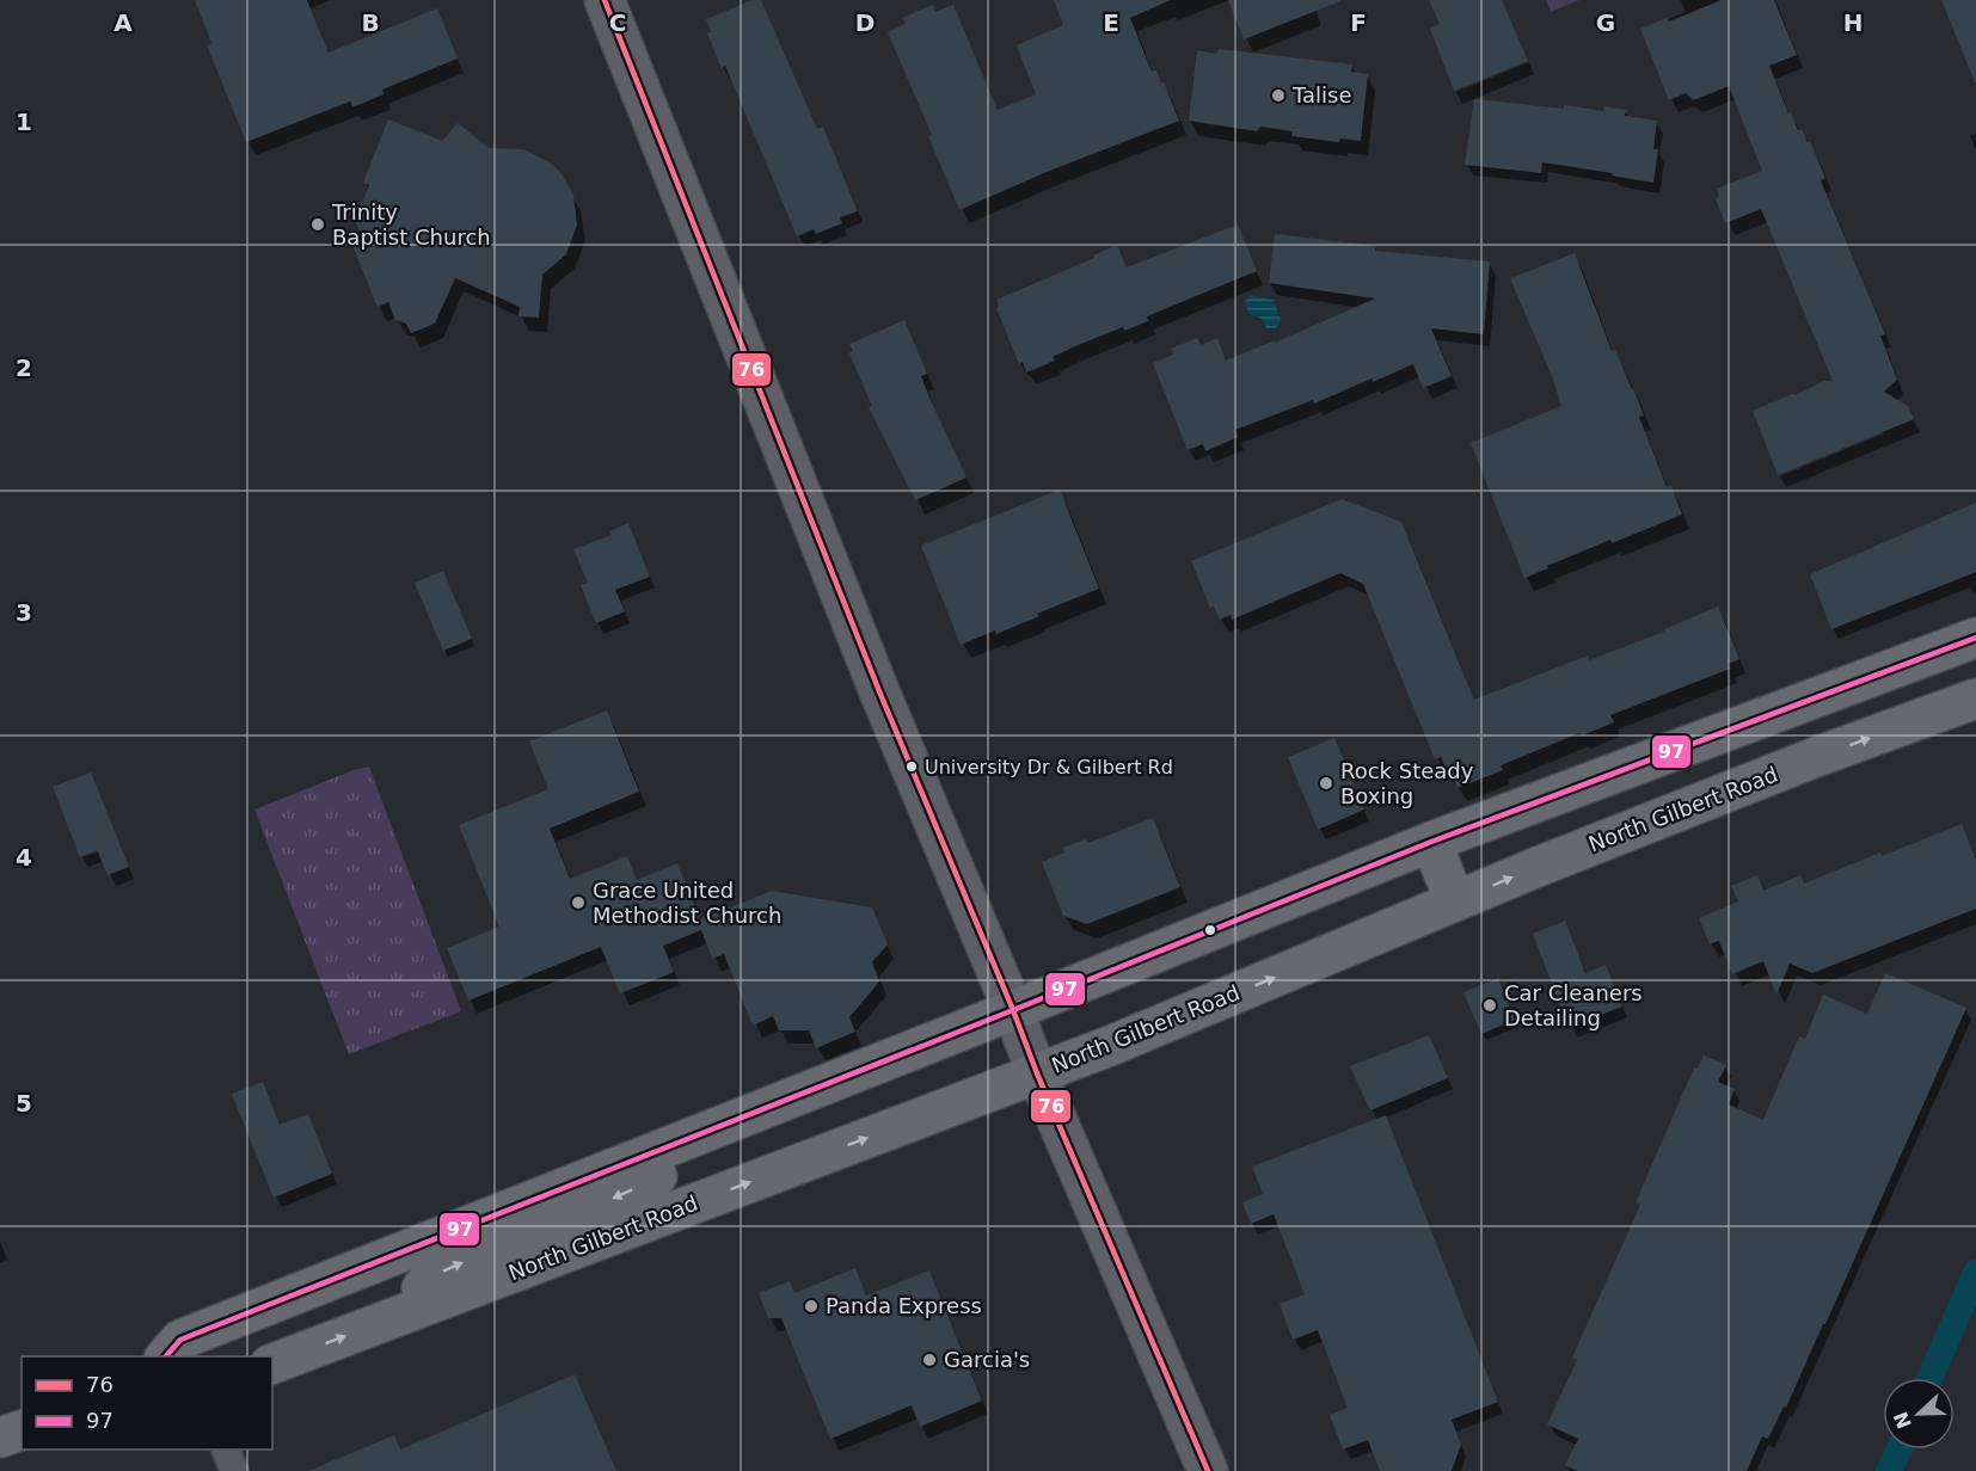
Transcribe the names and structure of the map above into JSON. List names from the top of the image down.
{
  "streets": {
    "main road": ["North Gilbert Road"]
  },
  "places": [
    "Talise",
    "Trinity Baptist Church",
    "University Dr & Gilbert Rd",
    "Rock Steady Boxing",
    "Grace United Methodist Church",
    "Car Cleaners Detailing",
    "Panda Express",
    "Garcia's"
  ],
  "lines": ["transit line 76", "transit line 97"],
  "legend": ["76", "97"],
  "north": "left",
  "grid": {
    "columns": [
      "A",
      "B",
      "C",
      "D",
      "E",
      "F",
      "G",
      "H"
    ],
    "rows": [
      "1",
      "2",
      "3",
      "4",
      "5"
    ]
  }
}
